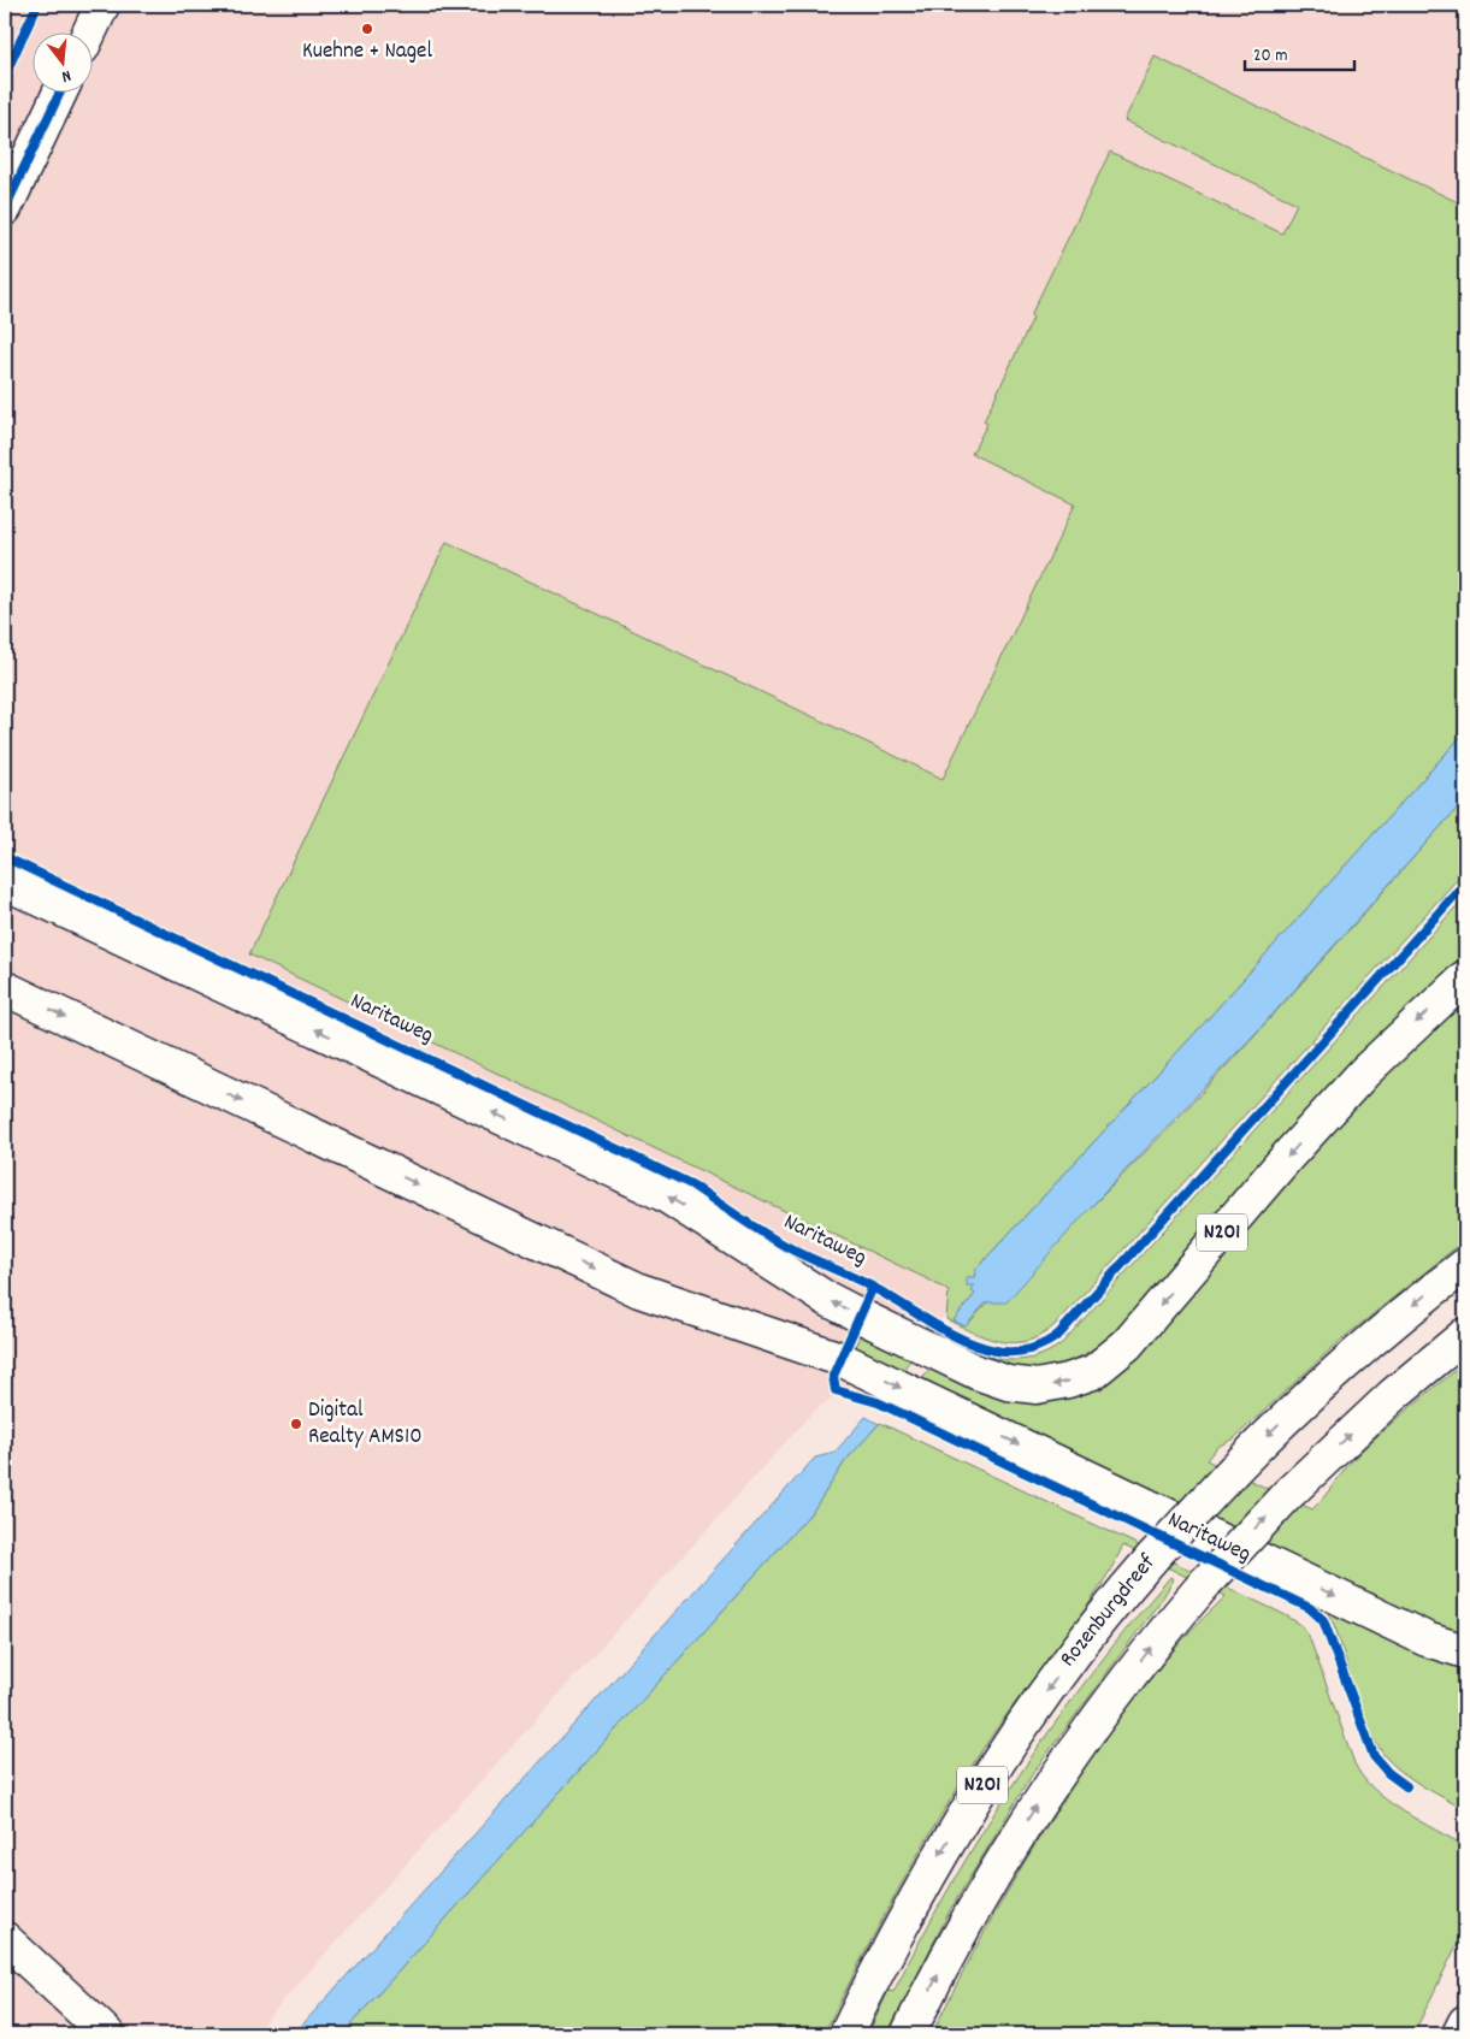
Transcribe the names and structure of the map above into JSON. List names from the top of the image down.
{
  "streets": {
    "main road": ["N201", "Rozenburgdreef"],
    "cycle path": ["Naritaweg"]
  },
  "places": ["Kuehne + Nagel", "Digital Realty AMS10"],
  "scale_bar": "20 m",
  "north": "bottom"
}
